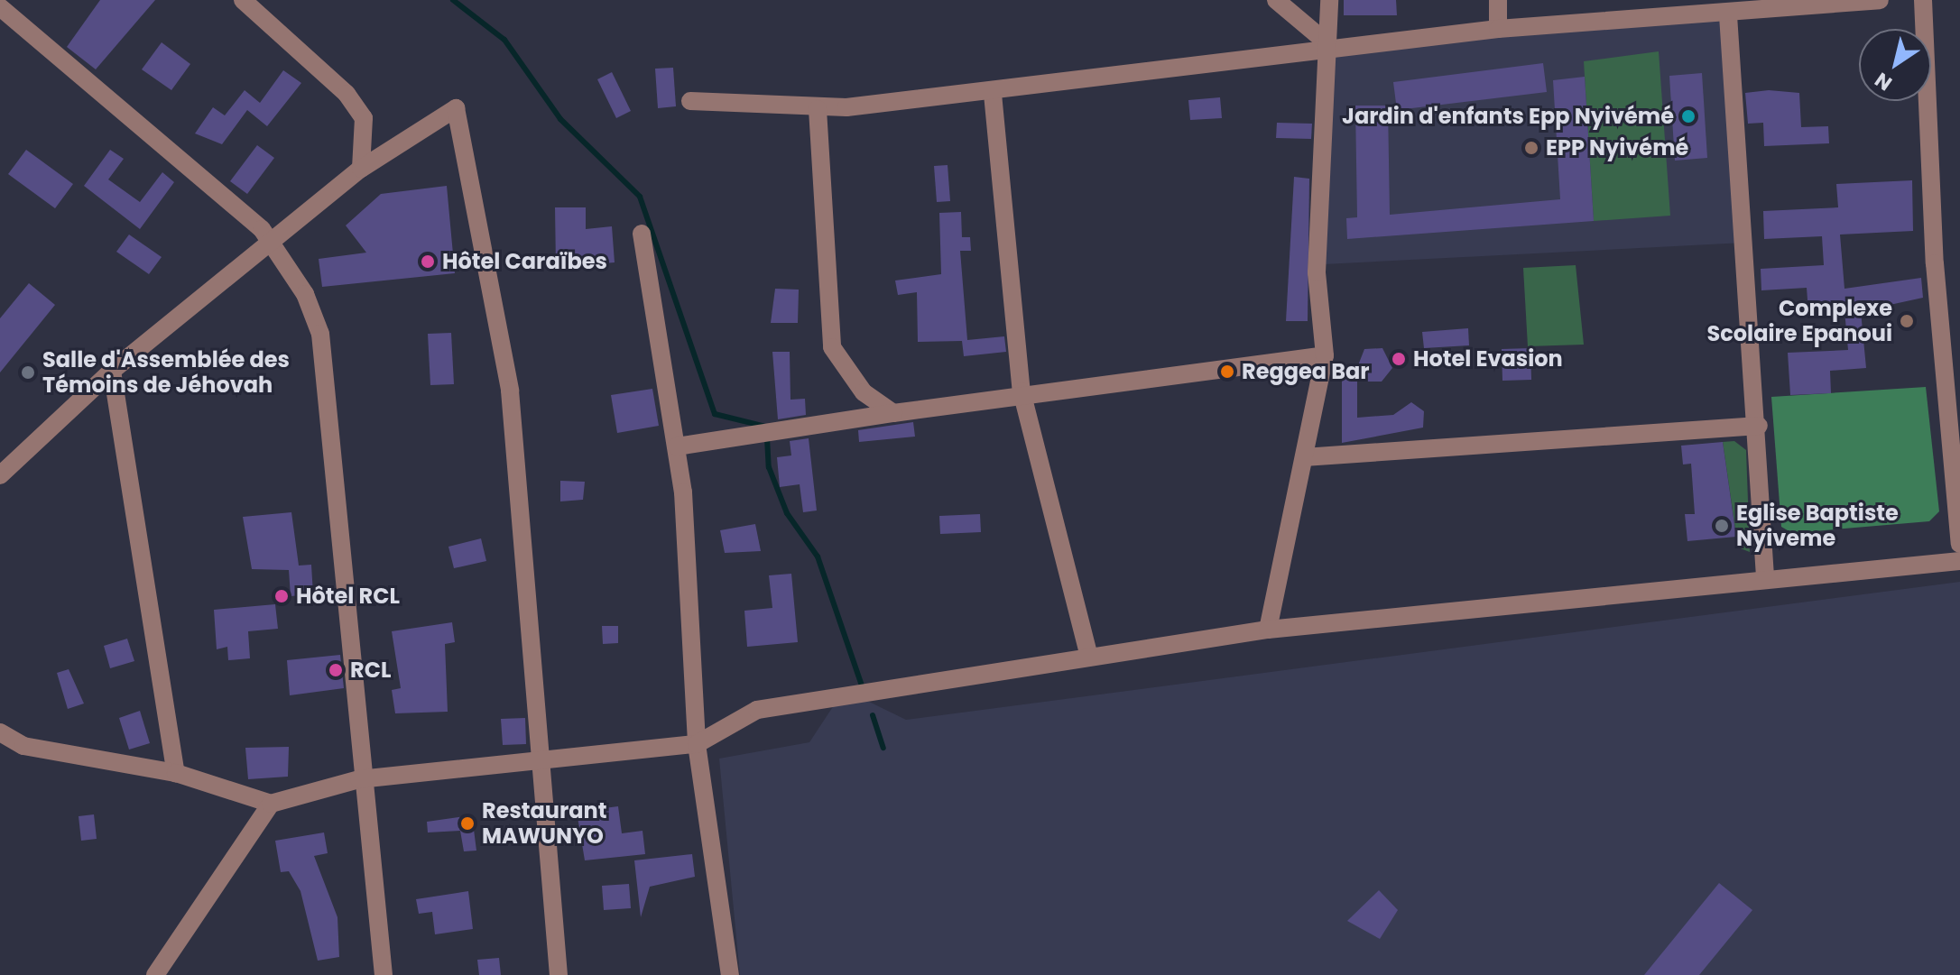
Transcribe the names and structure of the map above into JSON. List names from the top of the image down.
{
  "places": [
    "Jardin d'enfants Epp Nyivémé",
    "EPP Nyivémé",
    "Hôtel Caraïbes",
    "Complexe Scolaire Epanoui",
    "Hotel Evasion",
    "Reggea Bar",
    "Salle d'Assemblée des Témoins de Jéhovah",
    "Eglise Baptiste Nyiveme",
    "Hôtel RCL",
    "RCL",
    "Restaurant MAWUNYO"
  ],
  "north": "bottom left"
}
